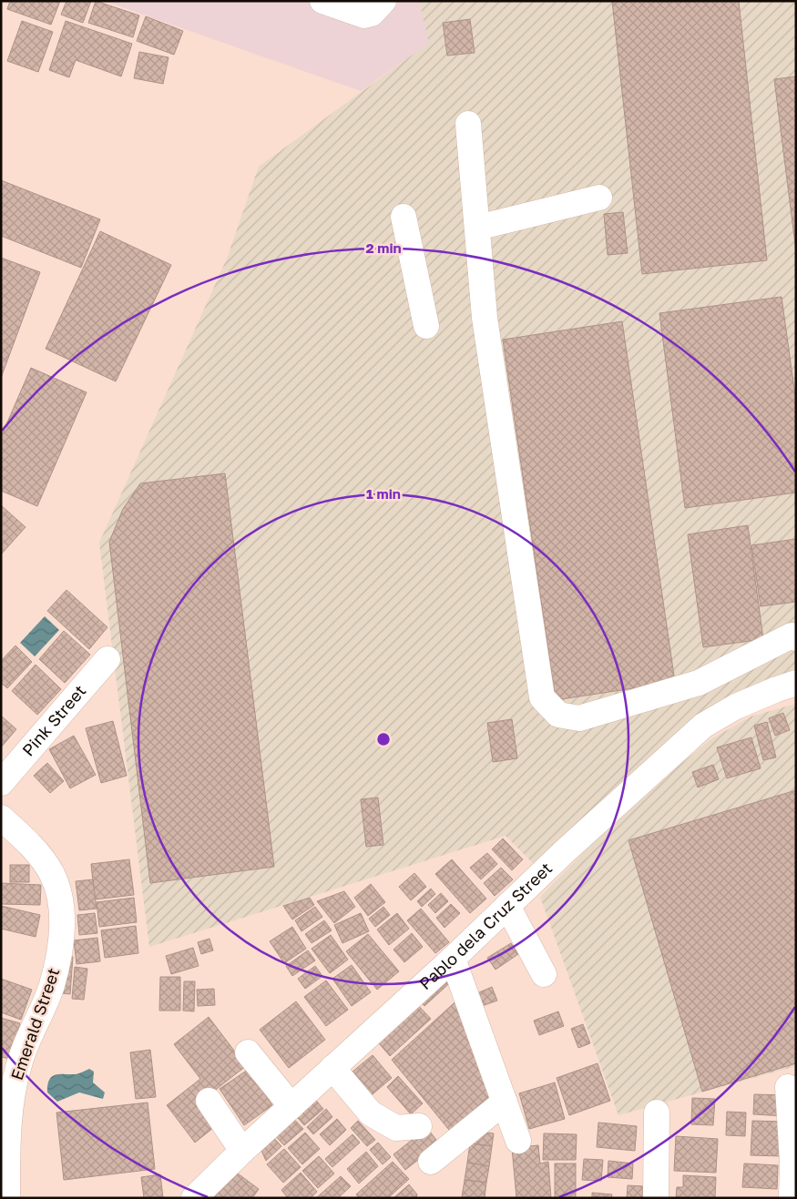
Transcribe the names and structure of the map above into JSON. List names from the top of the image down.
{
  "streets": {
    "street": ["Pink Street", "Pablo dela Cruz Street", "Emerald Street"]
  },
  "rings": ["2 min", "1 min"]
}
